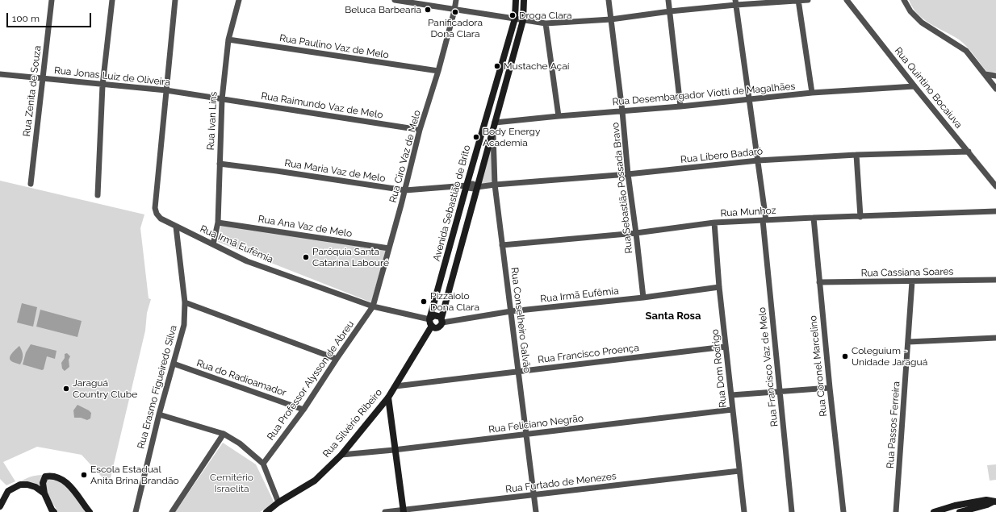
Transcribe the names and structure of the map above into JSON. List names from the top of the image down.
{
  "streets": {
    "street": [
      "Rua Paulino Vaz de Melo",
      "Rua Jonas Luiz de Oliveira",
      "Rua Quintino Bocaiuva",
      "Rua Zenita de Souza",
      "Rua Desembargador Viotti de Magalhães",
      "Rua Raimundo Vaz de Melo",
      "Rua Ivan Lins",
      "Rua Líbero Badaró",
      "Rua Ciro Vaz de Melo",
      "Rua Maria Vaz de Melo",
      "Rua Sebastião Possada Bravo",
      "Avenida Sebastião de Brito",
      "Rua Munhoz",
      "Rua Ana Vaz de Melo",
      "Rua Irmã Eufêmia",
      "Rua Cassiana Soares",
      "Rua Conselheiro Galvão",
      "Rua Francisco Proença",
      "Rua Coronel Marcelino",
      "Rua Francisco Vaz de Melo",
      "Rua Dom Rodrigo",
      "Rua do Radioamador",
      "Rua Professor Alysson de Abreu",
      "Rua Erasmo Figueiredo Silva",
      "Rua Silvério Ribeiro",
      "Rua Feliciano Negrão",
      "Rua Passos Ferreira",
      "Rua Furtado de Menezes"
    ]
  },
  "crossings": [
    ["Rua Paulino Vaz de Melo", "Rua Ivan Lins"],
    ["Rua Paulino Vaz de Melo", "Rua Ciro Vaz de Melo"],
    ["Rua Jonas Luiz de Oliveira", "Rua Zenita de Souza"],
    ["Rua Jonas Luiz de Oliveira", "Rua Raimundo Vaz de Melo"],
    ["Rua Jonas Luiz de Oliveira", "Rua Ivan Lins"],
    ["Rua Jonas Luiz de Oliveira", "Rua Irmã Eufêmia"],
    ["Rua Quintino Bocaiuva", "Rua Desembargador Viotti de Magalhães"],
    ["Rua Quintino Bocaiuva", "Rua Líbero Badaró"],
    ["Rua Desembargador Viotti de Magalhães", "Rua Sebastião Possada Bravo"],
    ["Rua Desembargador Viotti de Magalhães", "Avenida Sebastião de Brito"],
    ["Rua Desembargador Viotti de Magalhães", "Rua Francisco Vaz de Melo"],
    ["Rua Raimundo Vaz de Melo", "Rua Ivan Lins"],
    ["Rua Raimundo Vaz de Melo", "Rua Ciro Vaz de Melo"],
    ["Rua Ivan Lins", "Rua Maria Vaz de Melo"],
    ["Rua Ivan Lins", "Rua Ana Vaz de Melo"],
    ["Rua Ivan Lins", "Rua Irmã Eufêmia"],
    ["Rua Líbero Badaró", "Rua Maria Vaz de Melo"],
    ["Rua Líbero Badaró", "Rua Sebastião Possada Bravo"],
    ["Rua Líbero Badaró", "Avenida Sebastião de Brito"],
    ["Rua Líbero Badaró", "Rua Conselheiro Galvão"],
    ["Rua Líbero Badaró", "Rua Francisco Vaz de Melo"],
    ["Rua Ciro Vaz de Melo", "Rua Maria Vaz de Melo"],
    ["Rua Ciro Vaz de Melo", "Rua Ana Vaz de Melo"],
    ["Rua Ciro Vaz de Melo", "Rua Irmã Eufêmia"],
    ["Rua Ciro Vaz de Melo", "Rua Professor Alysson de Abreu"],
    ["Rua Maria Vaz de Melo", "Avenida Sebastião de Brito"],
    ["Rua Sebastião Possada Bravo", "Rua Munhoz"],
    ["Rua Sebastião Possada Bravo", "Rua Irmã Eufêmia"],
    ["Avenida Sebastião de Brito", "Rua Irmã Eufêmia"],
    ["Avenida Sebastião de Brito", "Rua Conselheiro Galvão"],
    ["Avenida Sebastião de Brito", "Rua Silvério Ribeiro"],
    ["Rua Munhoz", "Rua Conselheiro Galvão"],
    ["Rua Munhoz", "Rua Coronel Marcelino"],
    ["Rua Munhoz", "Rua Francisco Vaz de Melo"],
    ["Rua Munhoz", "Rua Dom Rodrigo"],
    ["Rua Irmã Eufêmia", "Rua Conselheiro Galvão"],
    ["Rua Irmã Eufêmia", "Rua Dom Rodrigo"],
    ["Rua Irmã Eufêmia", "Rua Professor Alysson de Abreu"],
    ["Rua Irmã Eufêmia", "Rua Erasmo Figueiredo Silva"],
    ["Rua Irmã Eufêmia", "Rua Silvério Ribeiro"],
    ["Rua Cassiana Soares", "Rua Coronel Marcelino"],
    ["Rua Cassiana Soares", "Rua Passos Ferreira"],
    ["Rua Conselheiro Galvão", "Rua Francisco Proença"],
    ["Rua Conselheiro Galvão", "Rua Feliciano Negrão"],
    ["Rua Conselheiro Galvão", "Rua Furtado de Menezes"],
    ["Rua Francisco Proença", "Rua Dom Rodrigo"],
    ["Rua Francisco Proença", "Rua Silvério Ribeiro"],
    ["Rua Dom Rodrigo", "Rua Feliciano Negrão"],
    ["Rua Dom Rodrigo", "Rua Furtado de Menezes"],
    ["Rua do Radioamador", "Rua Professor Alysson de Abreu"],
    ["Rua do Radioamador", "Rua Erasmo Figueiredo Silva"],
    ["Rua Silvério Ribeiro", "Rua Feliciano Negrão"]
  ],
  "districts": ["Santa Rosa"],
  "parks": ["Cemitério Israelita"],
  "places": [
    "Beluca Barbearia",
    "Panificadora Dona Clara",
    "Droga Clara",
    "Mustache Açaí",
    "Body Energy Academia",
    "Paróquia Santa Catarina Labouré",
    "Pizzaiolo Dona Clara",
    "Coleguium - Unidade Jaraguá",
    "Jaraguá Country Clube",
    "Escola Estadual Anita Brina Brandão"
  ],
  "scale_bar": "100 m"
}
